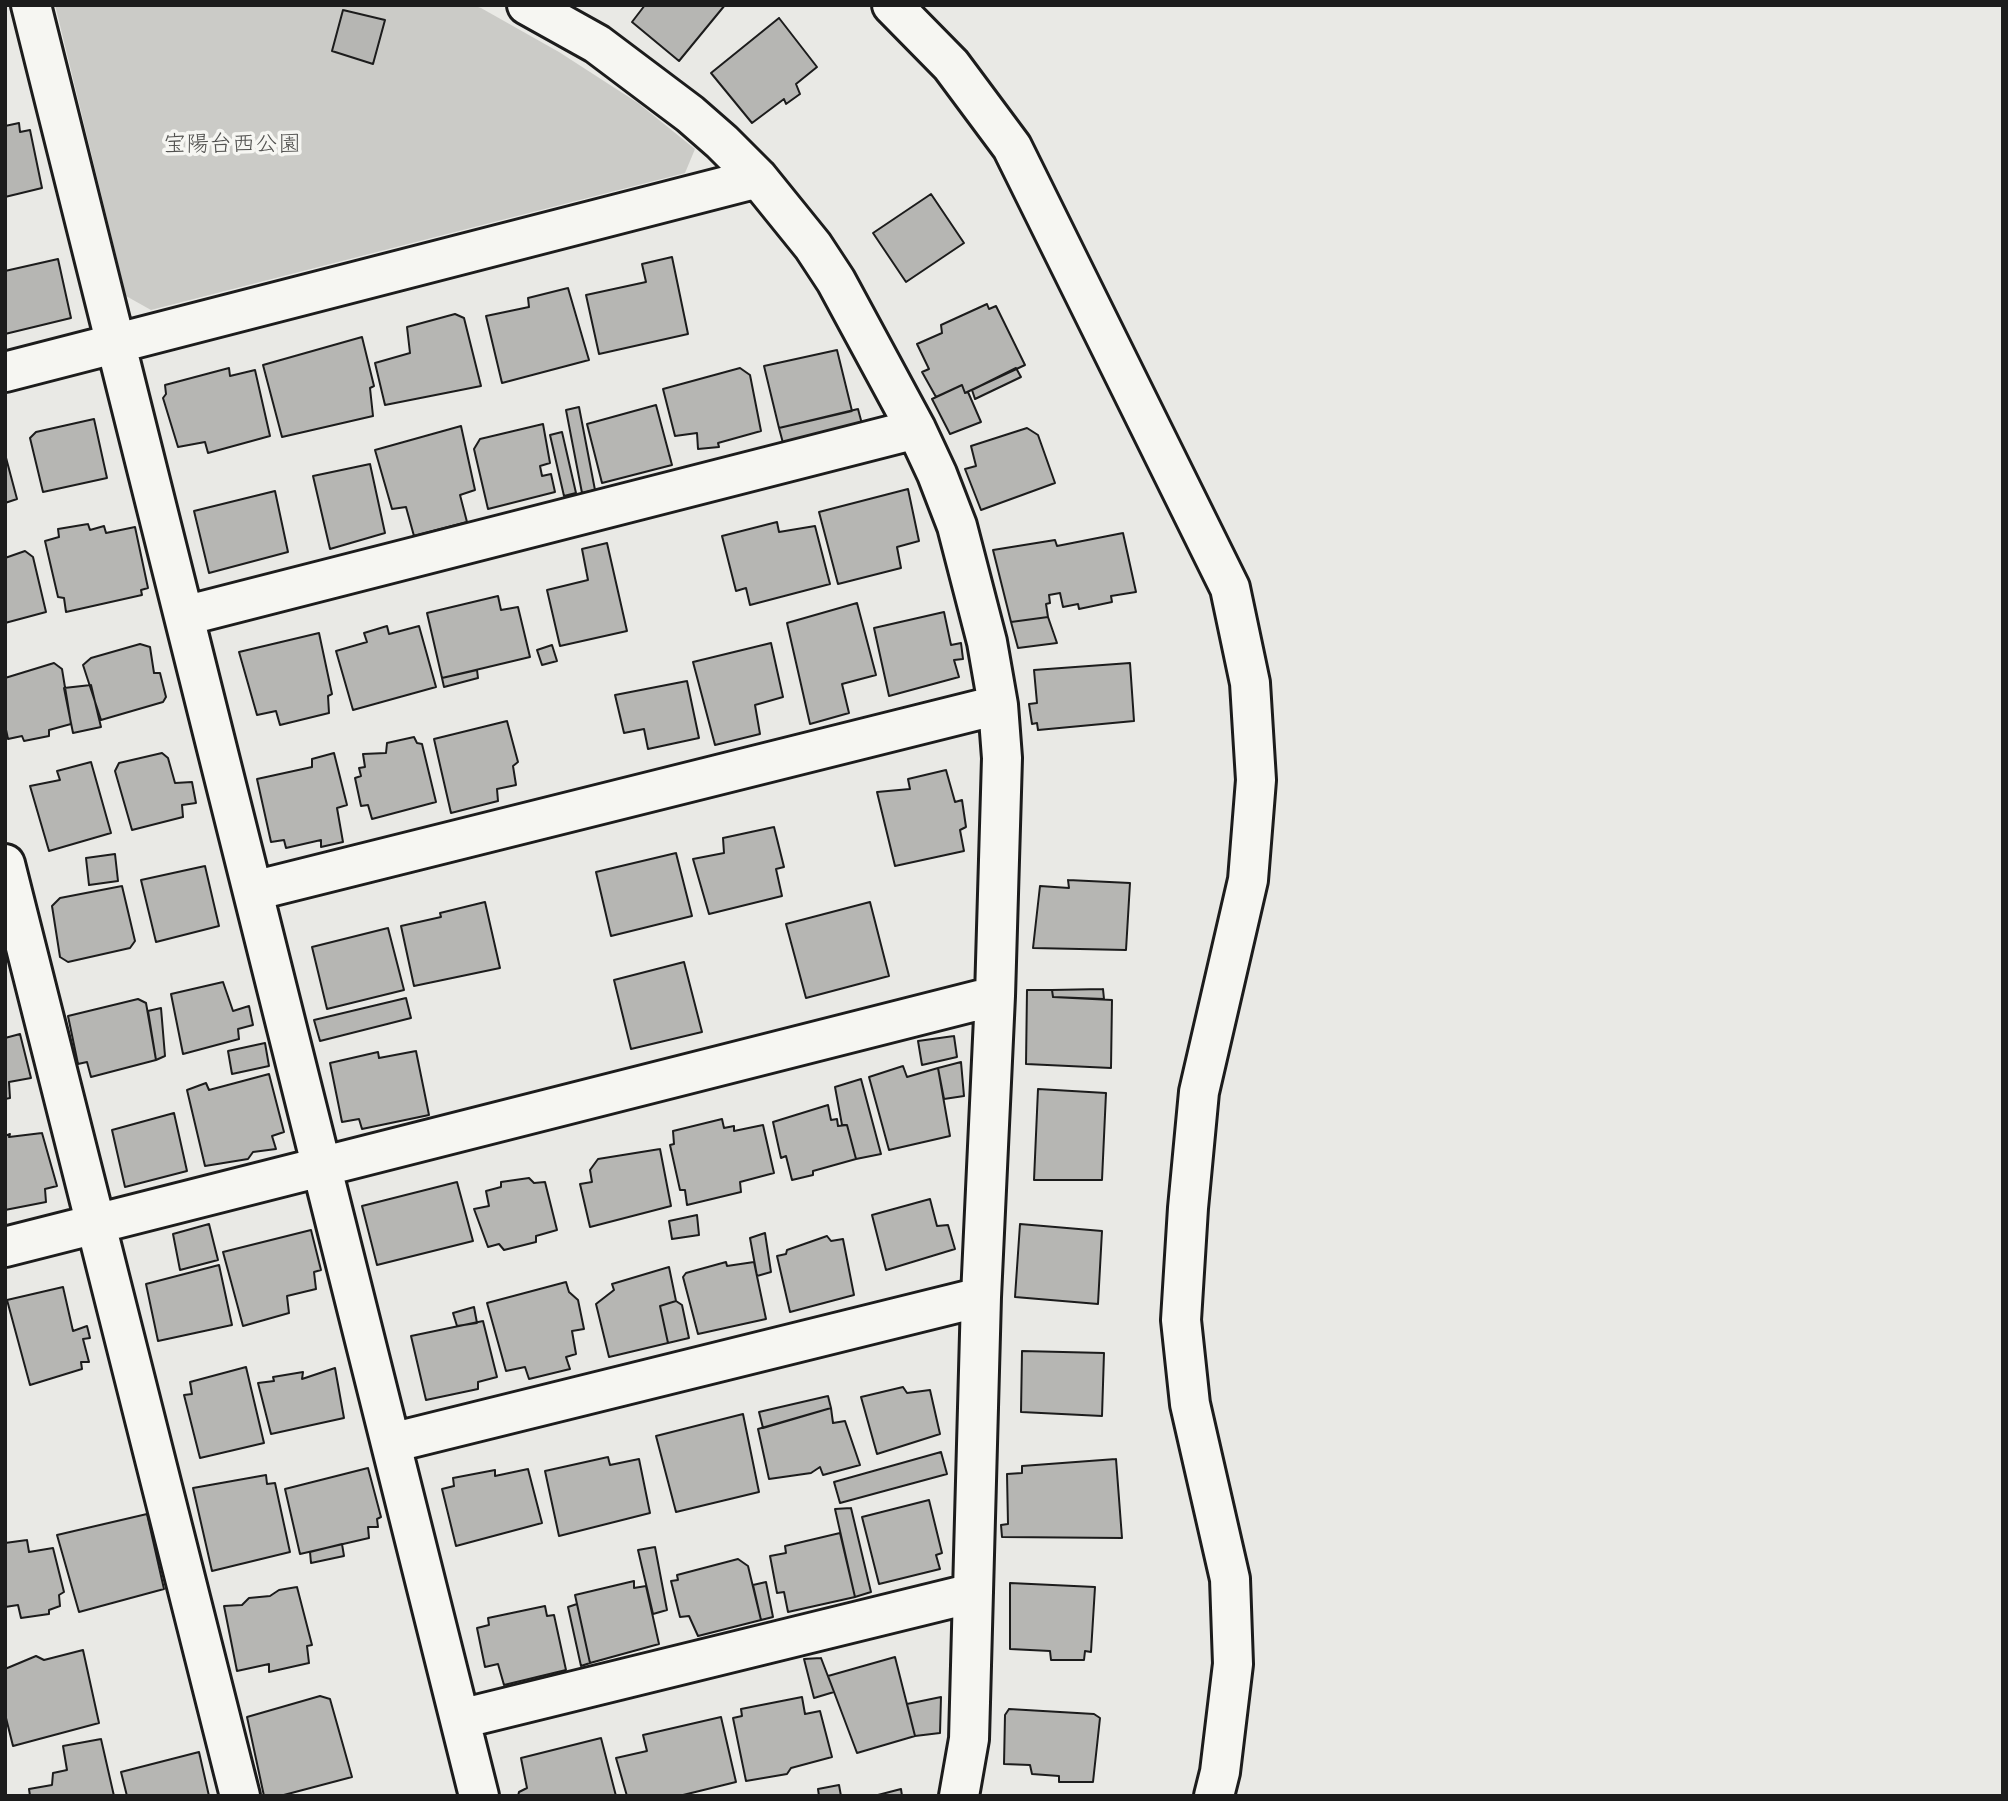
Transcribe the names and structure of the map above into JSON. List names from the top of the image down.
{
  "parks": ["宝陽台西公園"]
}
